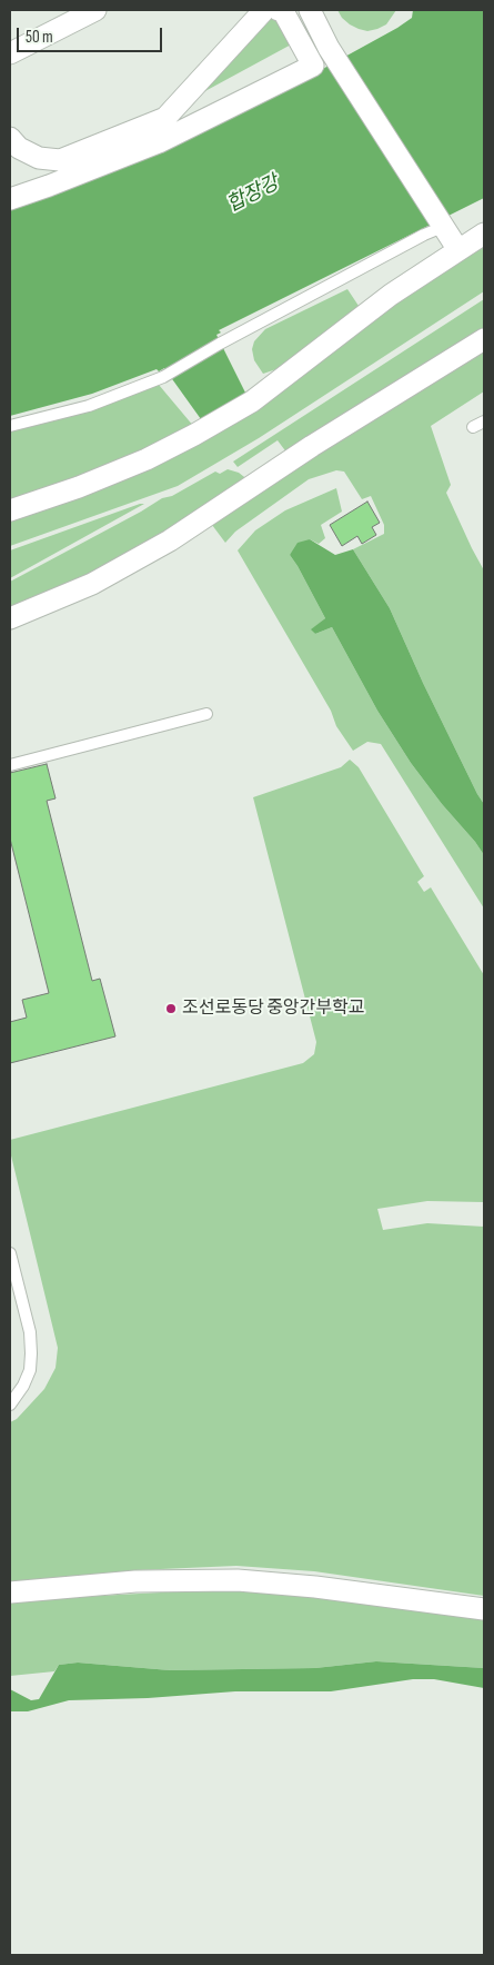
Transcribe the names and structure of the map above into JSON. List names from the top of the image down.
{
  "water": ["합장강"],
  "places": ["조선로동당 중앙간부학교"],
  "scale_bar": "50 m"
}
